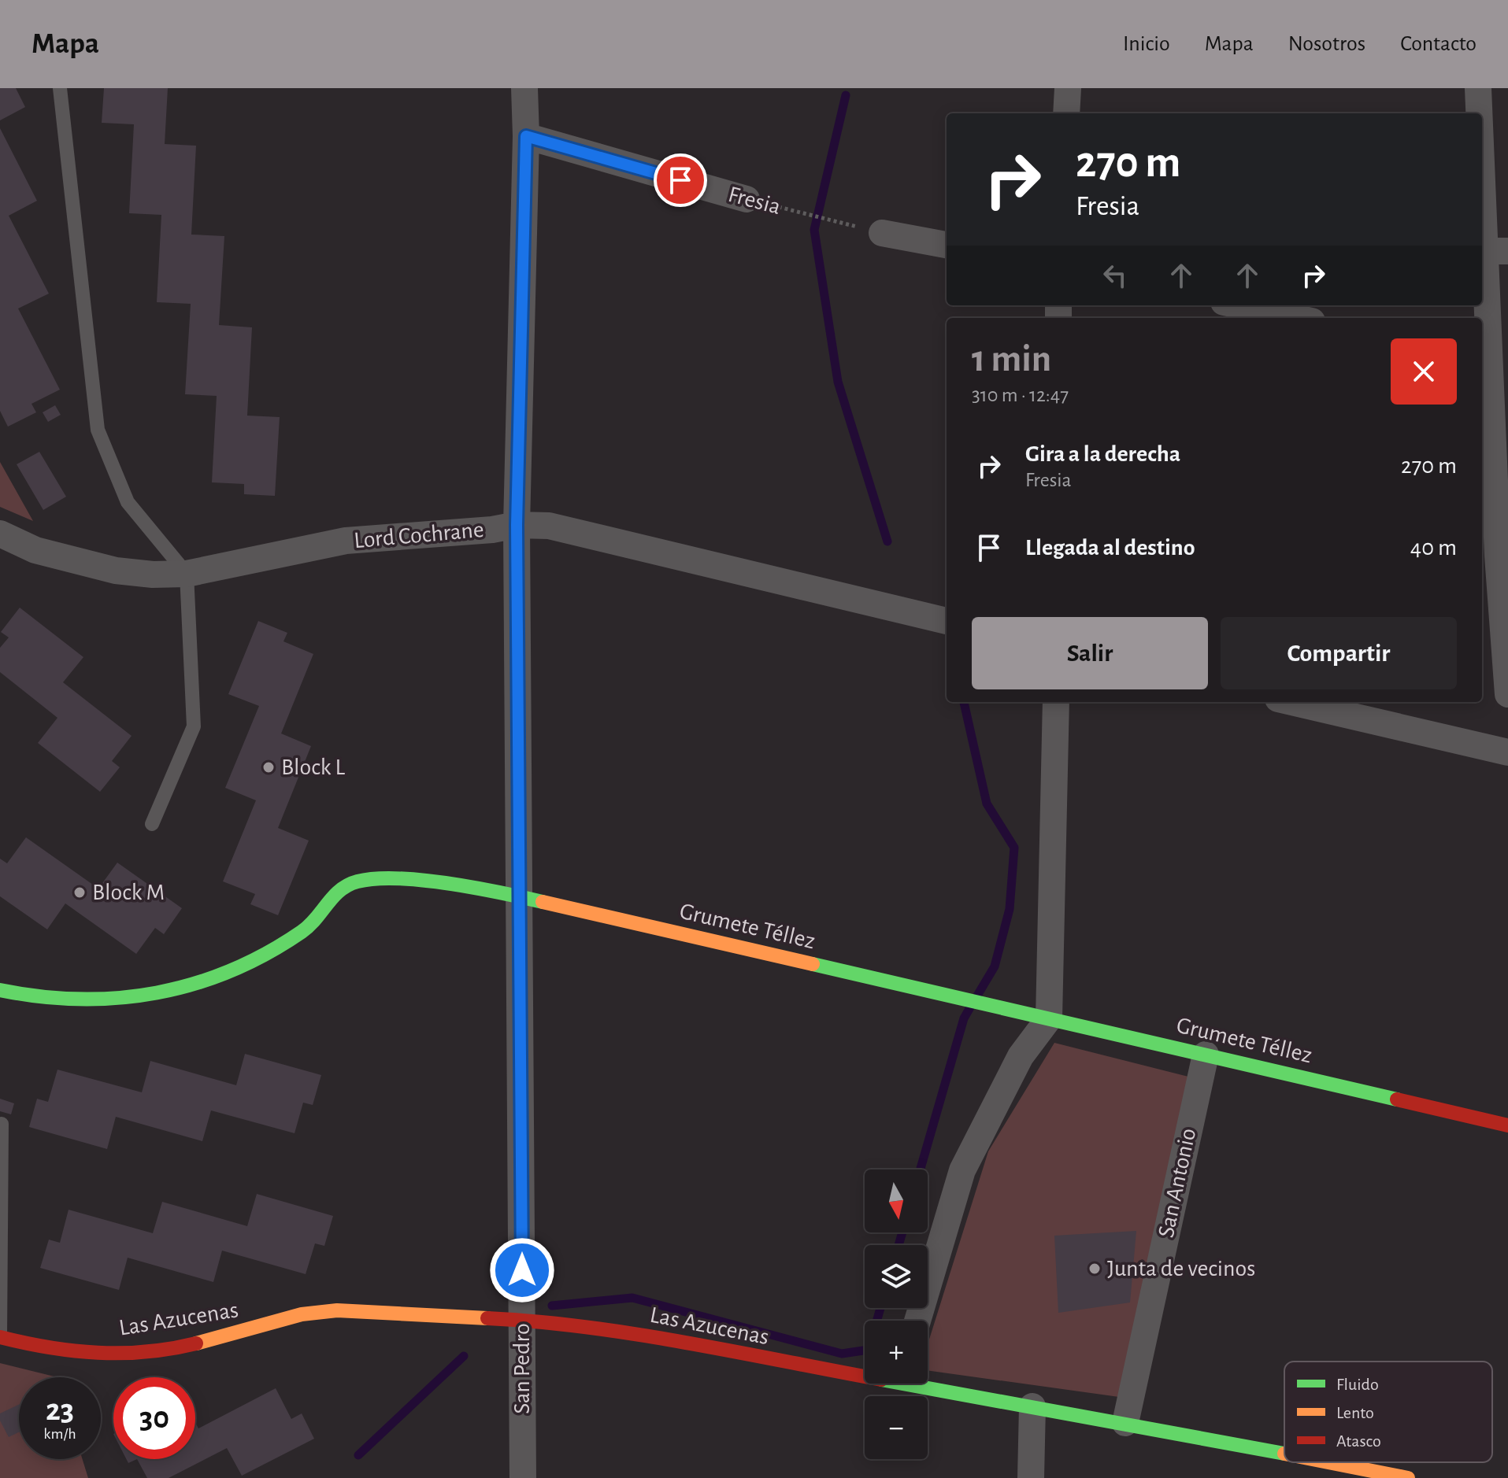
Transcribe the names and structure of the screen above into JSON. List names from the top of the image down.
{
  "streets": {
    "street": [
      "Fresia",
      "Lord Cochrane",
      "Grumete Téllez",
      "San Antonio",
      "Las Azucenas",
      "San Pedro"
    ]
  },
  "crossings": [
    ["Fresia", "San Pedro"],
    ["Lord Cochrane", "San Pedro"],
    ["Grumete Téllez", "San Antonio"],
    ["Grumete Téllez", "San Pedro"],
    ["San Antonio", "Las Azucenas"],
    ["Las Azucenas", "San Pedro"]
  ],
  "places": ["Block L", "Block M", "Junta de vecinos"],
  "legend": ["Fluido", "Lento", "Atasco"],
  "north": "bottom",
  "page": {
    "header": "Mapa",
    "nav": [
      "Inicio",
      "Mapa",
      "Nosotros",
      "Contacto"
    ],
    "turn": ["270 m", "Fresia"],
    "heading": ["1 min", "310 m · 12:47"],
    "list": [
      {
        "name": "Gira a la derecha",
        "note": "Fresia",
        "value": "270 m"
      },
      {
        "name": "Llegada al destino",
        "value": "40 m"
      }
    ],
    "buttons": ["Salir", "Compartir"],
    "map_buttons": ["+", "−"],
    "speed": "23 km/h",
    "limit": "30"
  }
}
